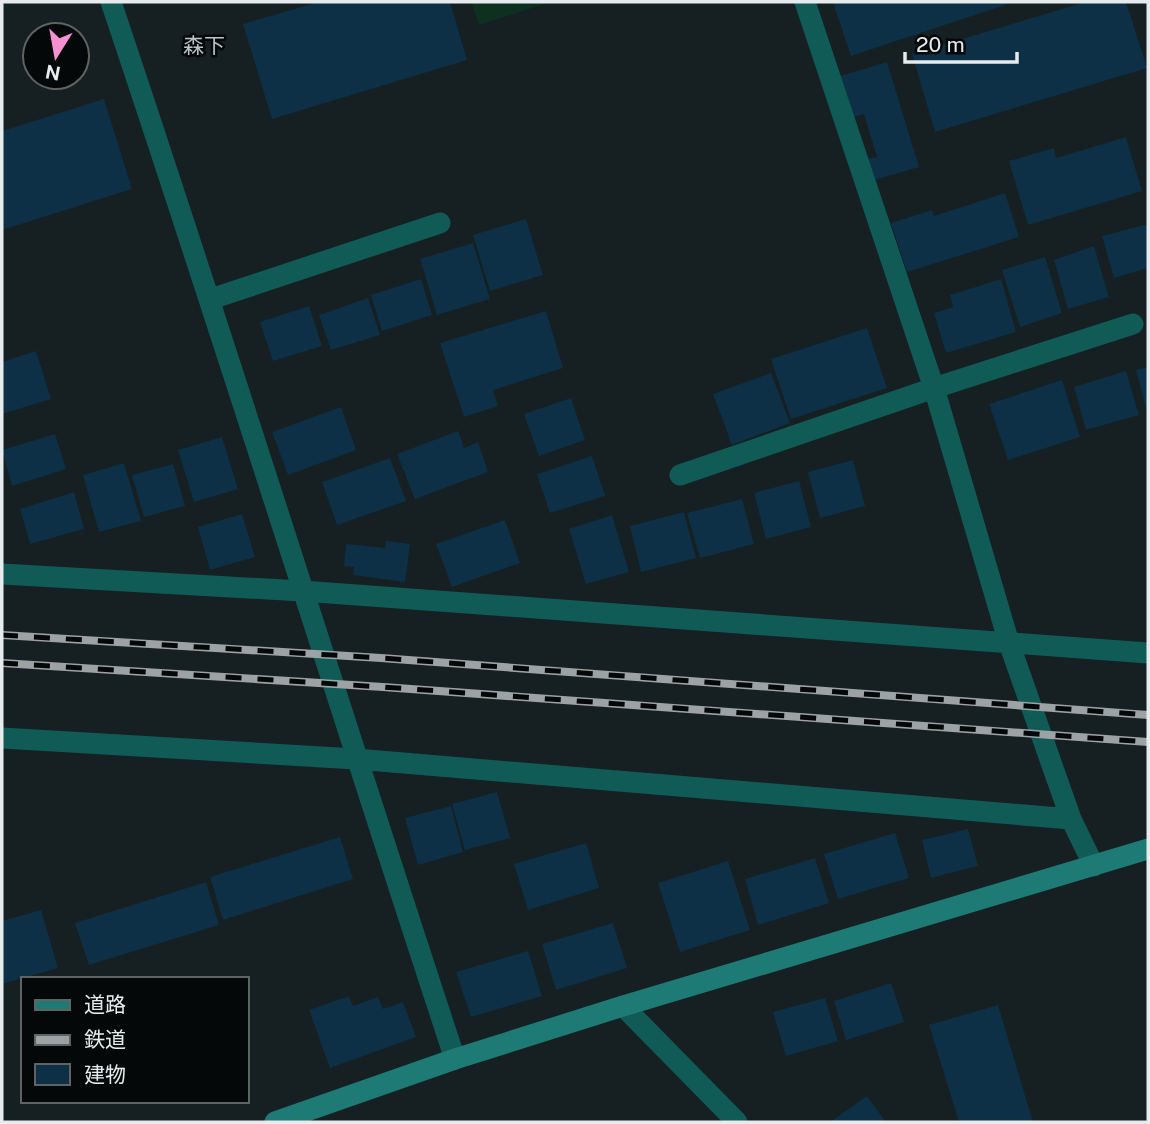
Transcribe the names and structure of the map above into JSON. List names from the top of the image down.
{
  "districts": ["森下"],
  "legend": ["道路", "鉄道", "建物"],
  "scale_bar": "20 m",
  "north": "bottom"
}
